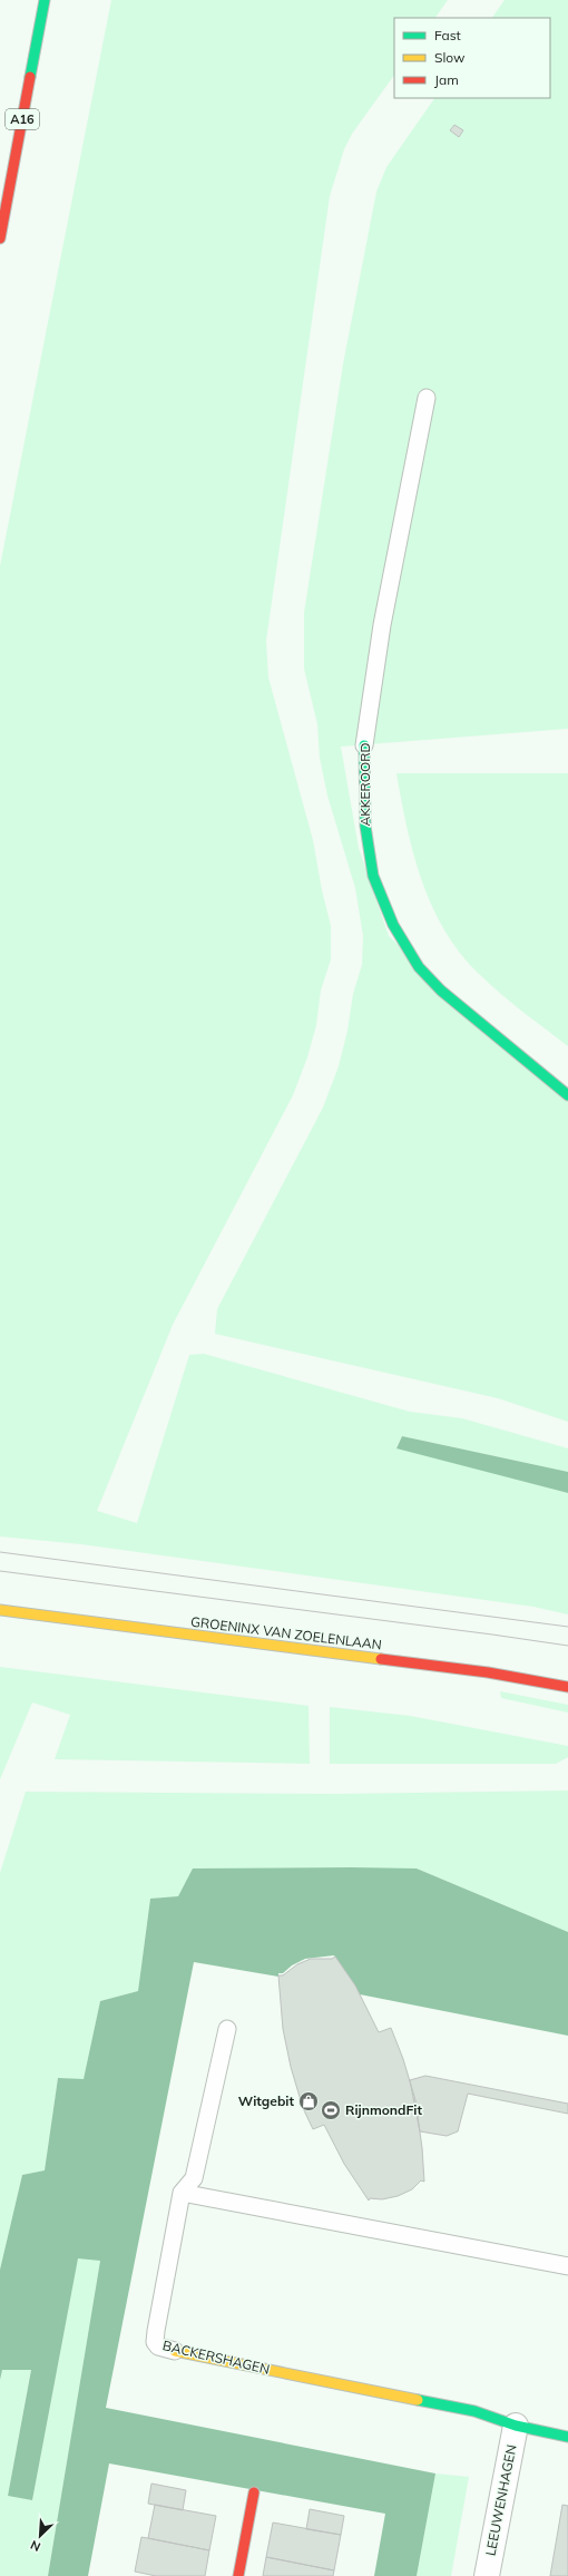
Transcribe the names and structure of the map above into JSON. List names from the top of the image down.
{
  "streets": {
    "main road": [
      "A16",
      "AKKEROORD",
      "GROENINX VAN ZOELENLAAN",
      "BACKERSHAGEN"
    ],
    "street": ["LEEUWENHAGEN"]
  },
  "crossings": [
    ["BACKERSHAGEN", "LEEUWENHAGEN"]
  ],
  "places": {
    "shop": ["Witgebit"],
    "sports": ["RijnmondFit"]
  },
  "legend": ["Fast", "Slow", "Jam"],
  "north": "bottom left"
}
